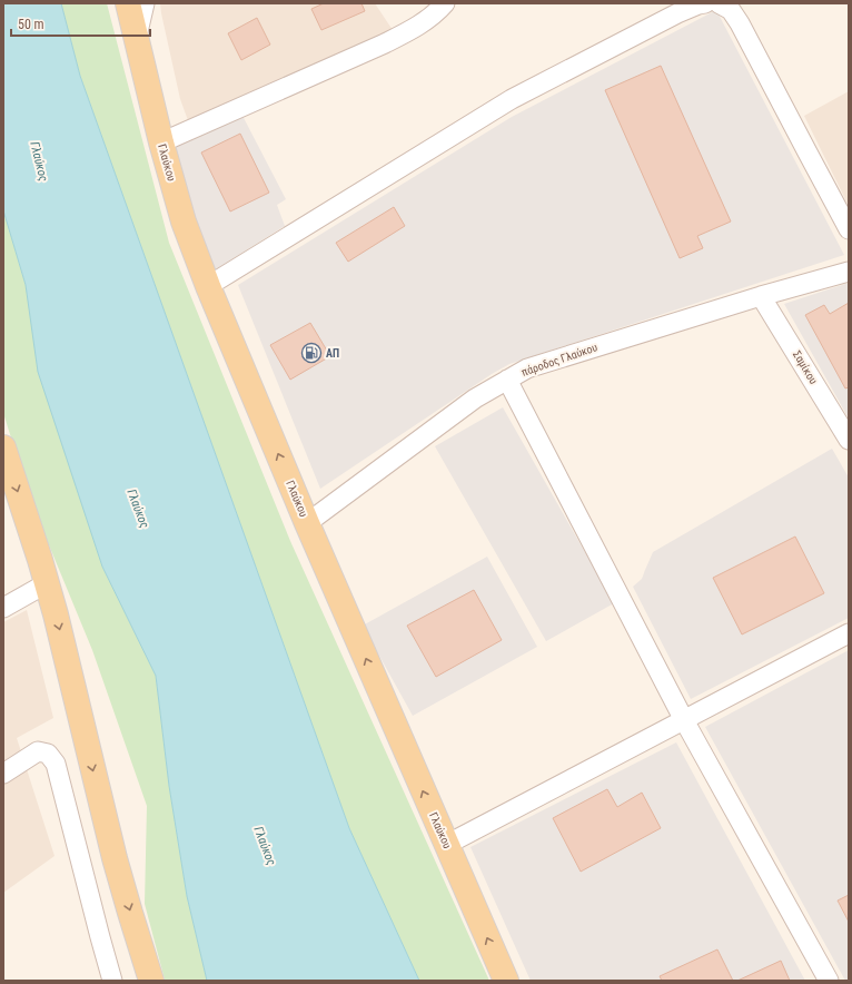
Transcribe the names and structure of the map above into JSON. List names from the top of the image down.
{
  "streets": {
    "main road": ["Γλαύκου"],
    "street": ["πάροδος Γλαύκου", "Σαμίκου"]
  },
  "crossings": [
    ["Γλαύκου", "πάροδος Γλαύκου"],
    ["πάροδος Γλαύκου", "Σαμίκου"]
  ],
  "one_way": ["Γλαύκου"],
  "water": ["Γλαύκος"],
  "places": {
    "fuel station": ["ΑΠ"]
  },
  "scale_bar": "50 m"
}
